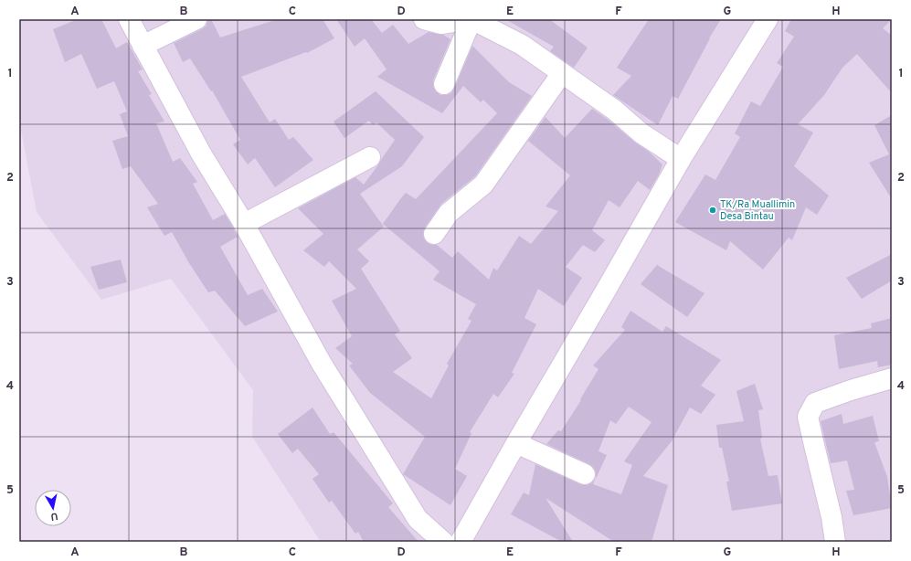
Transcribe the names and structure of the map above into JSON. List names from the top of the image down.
{
  "places": ["TK/Ra Muallimin Desa Bintau"],
  "north": "bottom",
  "grid": {
    "columns": [
      "A",
      "B",
      "C",
      "D",
      "E",
      "F",
      "G",
      "H"
    ],
    "rows": [
      "1",
      "2",
      "3",
      "4",
      "5"
    ]
  }
}
